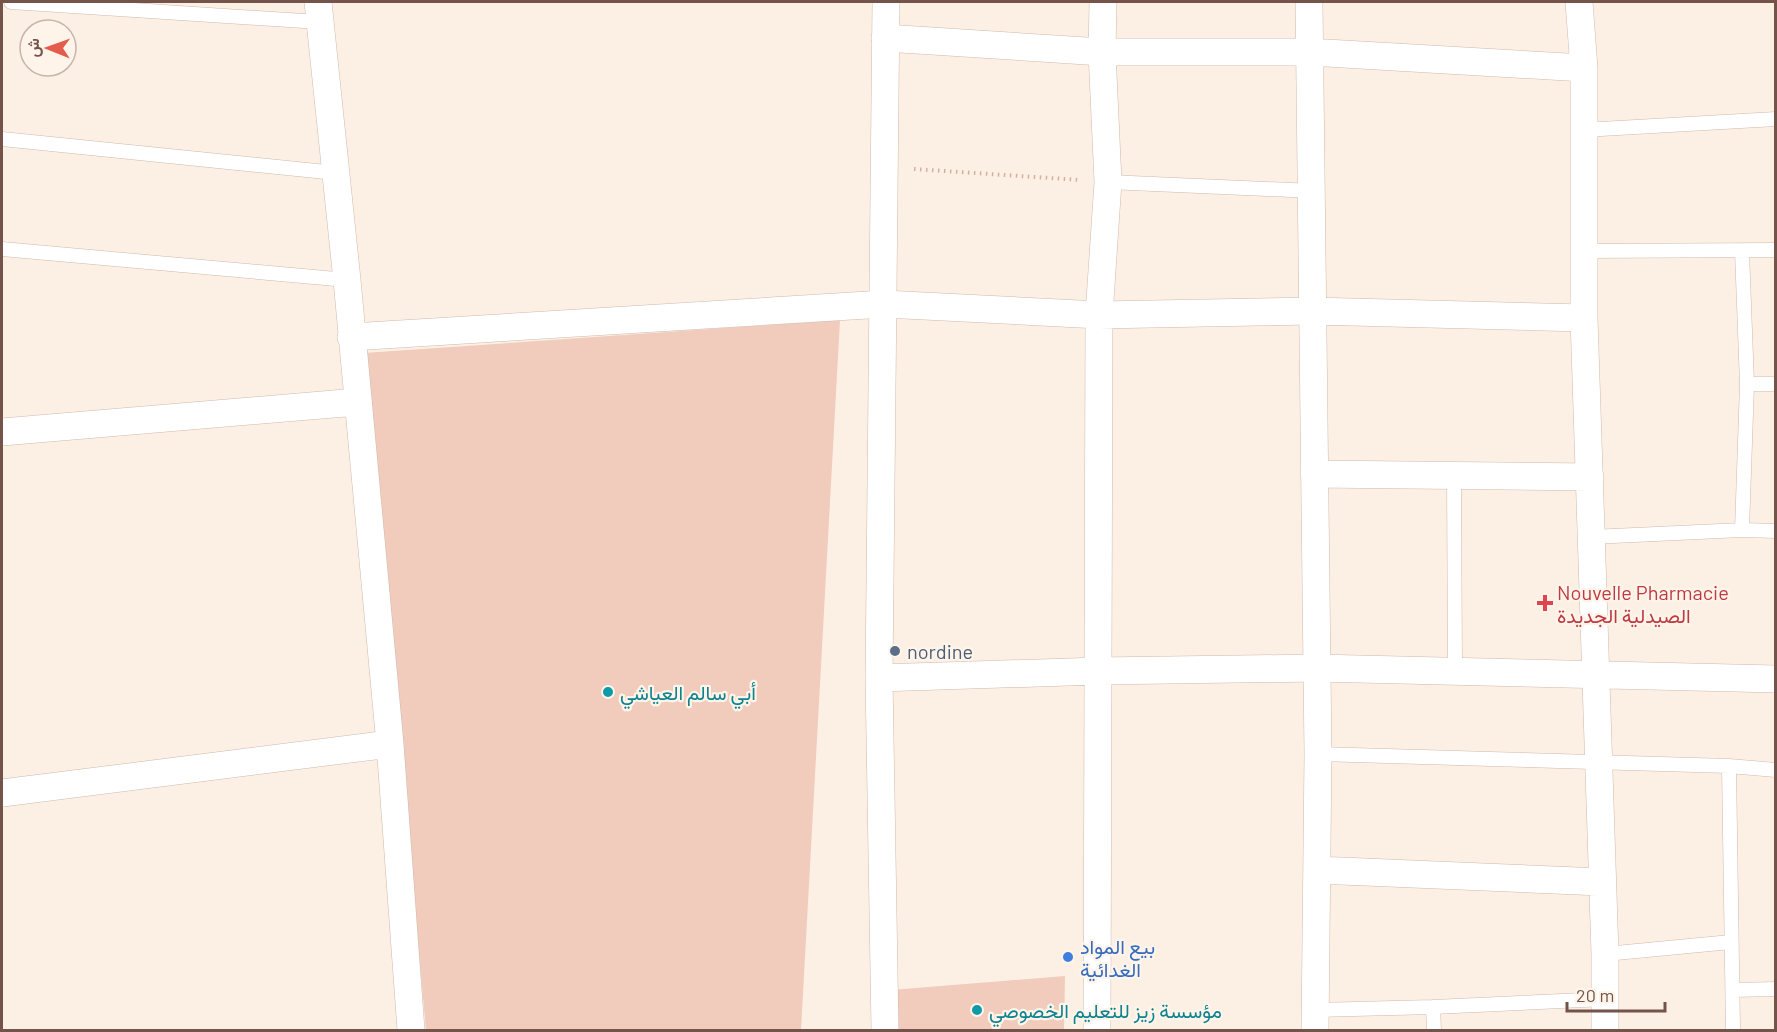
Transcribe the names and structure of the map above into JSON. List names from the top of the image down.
{
  "places": {
    "health": ["Nouvelle Pharmacie الصيدلية الجديدة"],
    "other": [
      "nordine",
      "أبي سالم العياشي",
      "بيع المواد الغدائية",
      "مؤسسة زيز للتعليم الخصوصي"
    ]
  },
  "scale_bar": "20 m",
  "north": "left"
}
